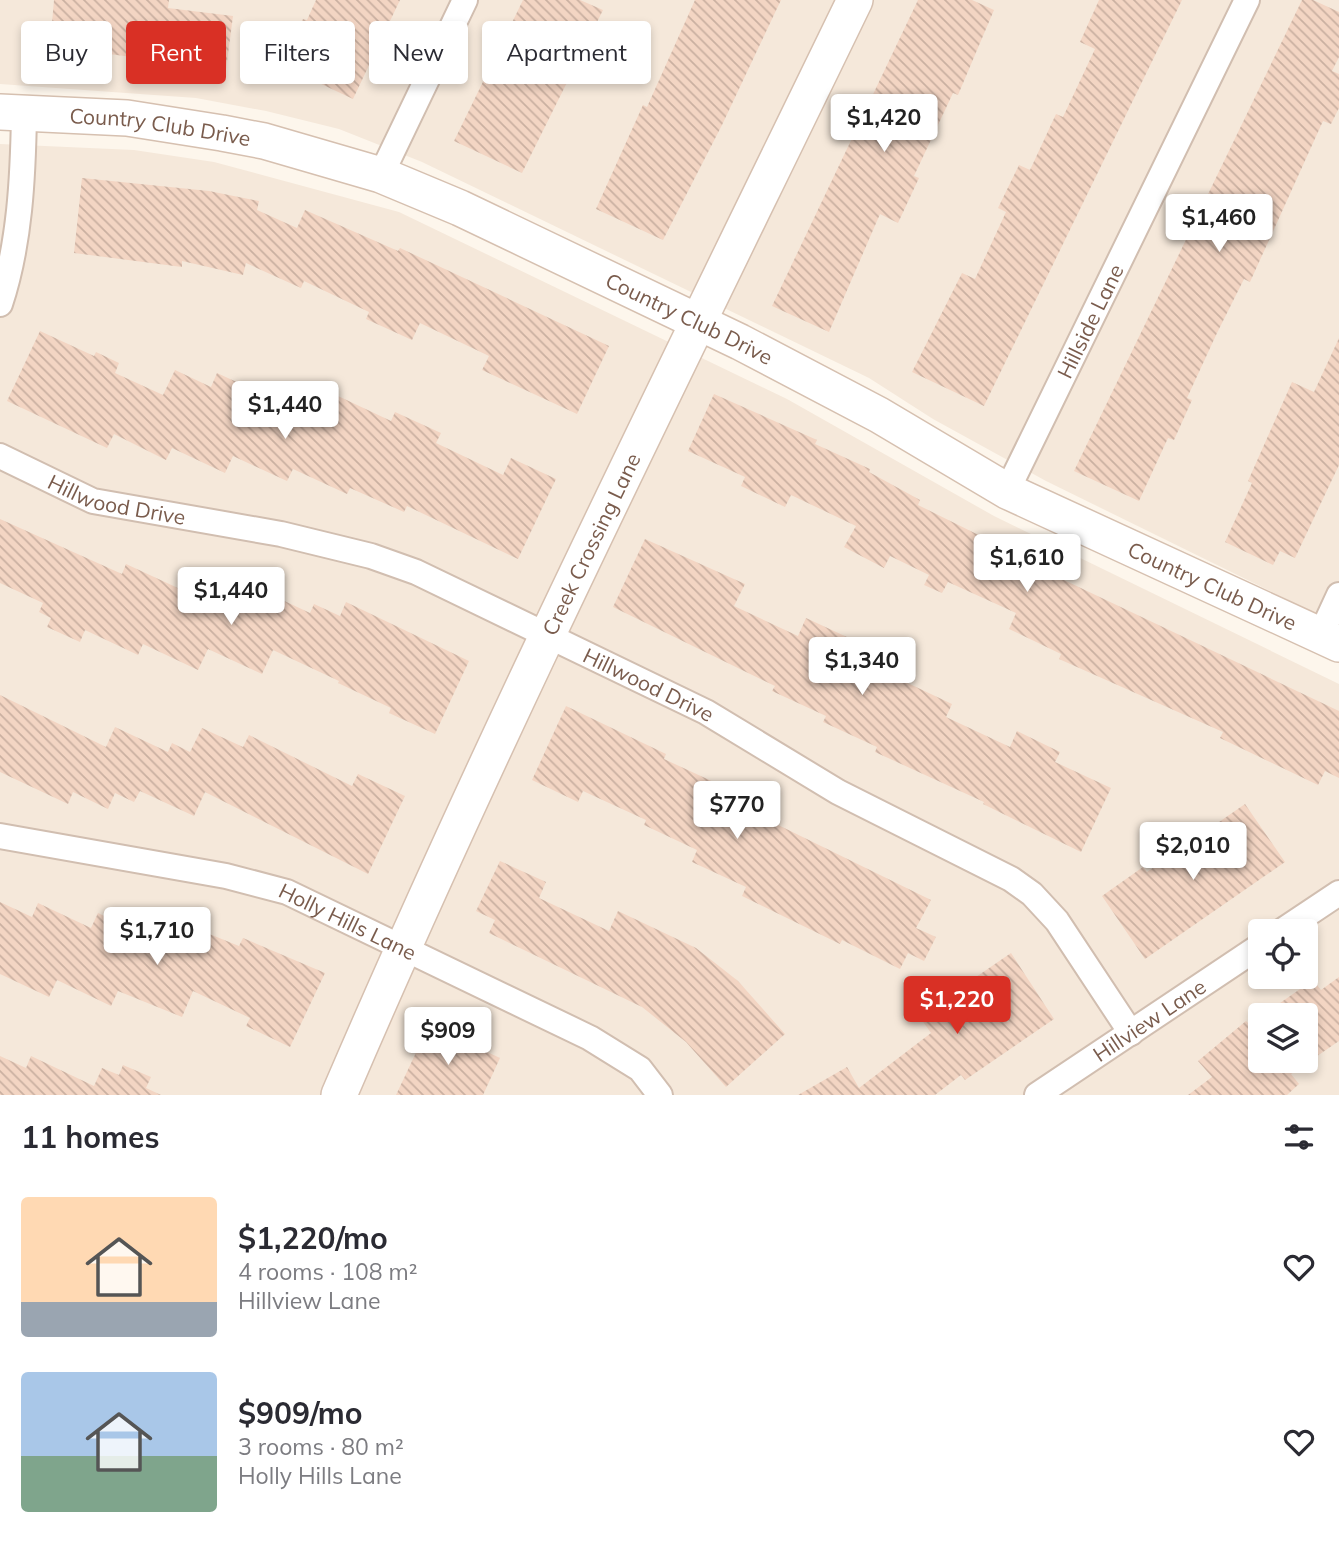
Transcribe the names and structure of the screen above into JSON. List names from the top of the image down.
{
  "streets": {
    "street": [
      "Country Club Drive",
      "Hillside Lane",
      "Hillwood Drive",
      "Creek Crossing Lane",
      "Holly Hills Lane",
      "Hillview Lane"
    ]
  },
  "crossings": [
    ["Country Club Drive", "Hillside Lane"],
    ["Country Club Drive", "Creek Crossing Lane"],
    ["Hillwood Drive", "Creek Crossing Lane"],
    ["Hillwood Drive", "Hillview Lane"],
    ["Creek Crossing Lane", "Holly Hills Lane"]
  ],
  "page": {
    "chip": [
      "Buy",
      "Rent",
      "Filters",
      "New",
      "Apartment"
    ],
    "price": [
      "$1,420",
      "$1,460",
      "$1,440",
      "$1,610",
      "$1,440",
      "$1,340",
      "$770",
      "$2,010",
      "$1,710",
      "$1,220",
      "$909"
    ],
    "heading": "11 homes",
    "list": [
      {
        "name": "$1,220/mo",
        "note": "4 rooms · 108 m² · Hillview Lane"
      },
      {
        "name": "$909/mo",
        "note": "3 rooms · 80 m² · Holly Hills Lane"
      }
    ]
  }
}
